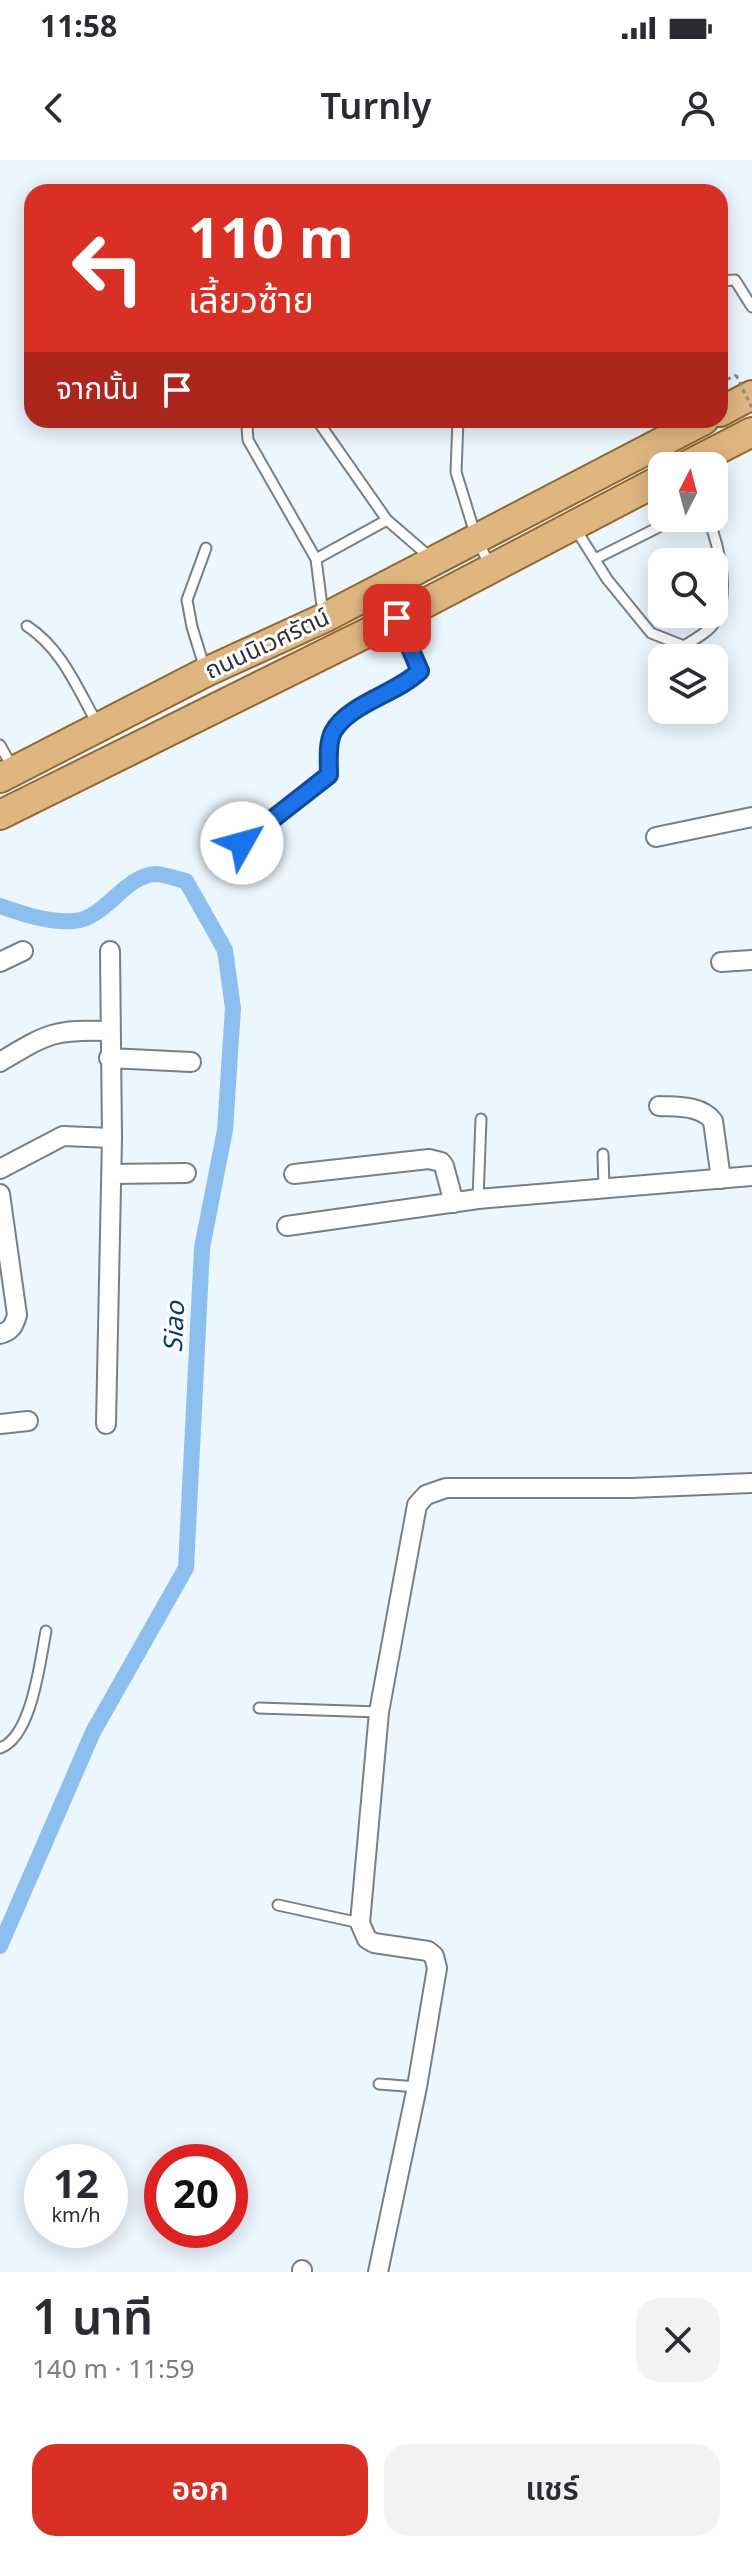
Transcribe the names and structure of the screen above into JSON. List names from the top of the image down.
{
  "streets": {
    "main road": ["ถนนนิเวศรัตน์"]
  },
  "water": ["Siao"],
  "north": "top",
  "page": {
    "status": "11:58",
    "header": "Turnly",
    "turn": ["110 m", "เลี้ยวซ้าย"],
    "then": "จากนั้น",
    "speed": "12 km/h",
    "limit": "20",
    "heading": ["1 นาที", "140 m · 11:59"],
    "buttons": ["ออก", "แชร์"]
  }
}
